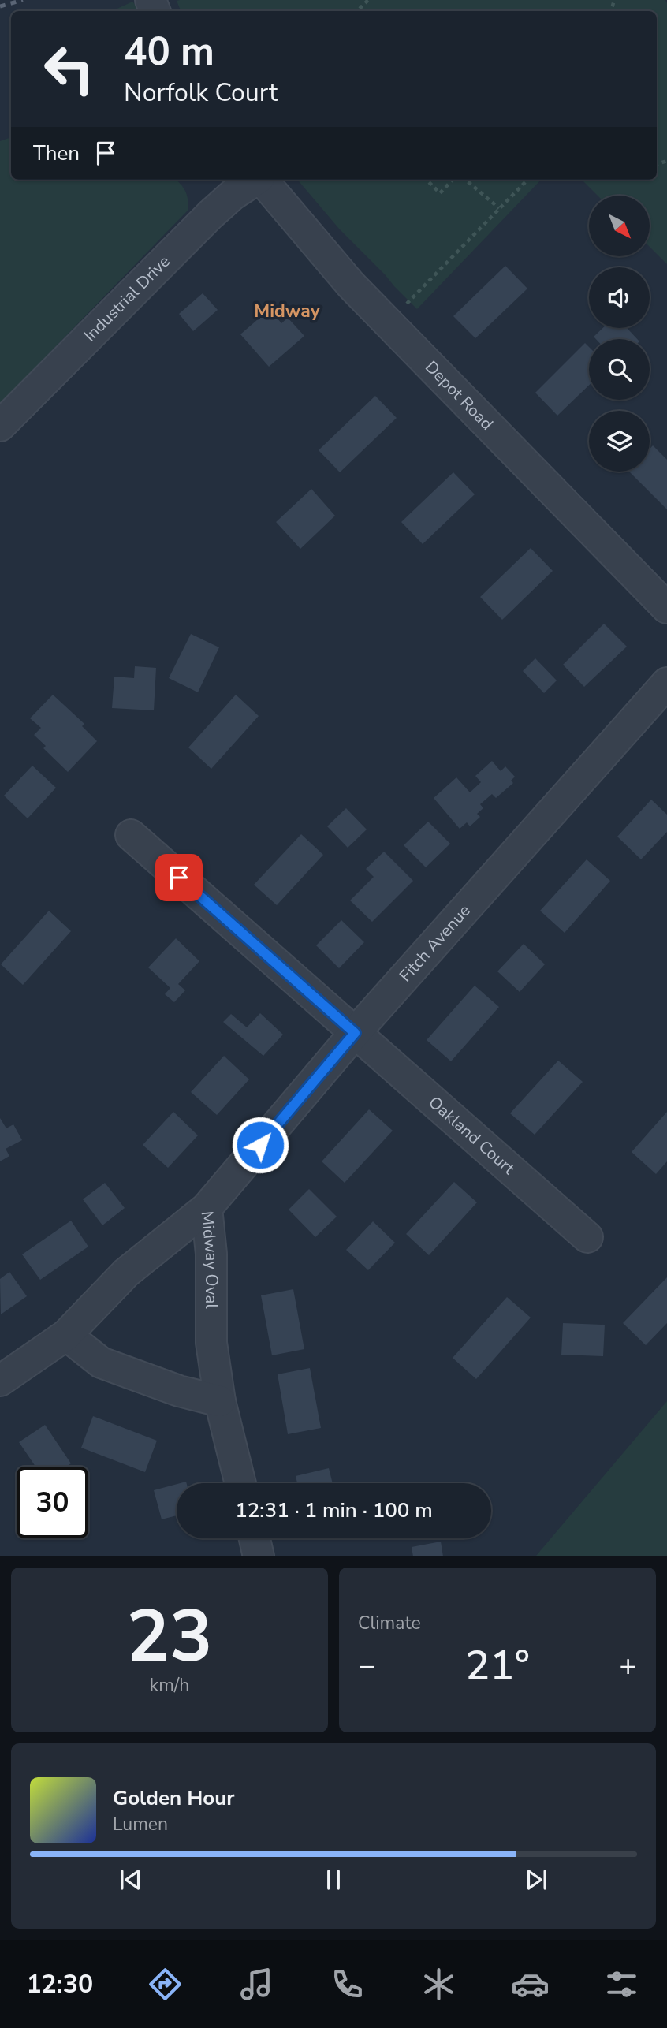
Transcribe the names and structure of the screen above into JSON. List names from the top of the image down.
{
  "streets": {
    "street": [
      "Industrial Drive",
      "Depot Road",
      "Fitch Avenue",
      "Oakland Court",
      "Midway Oval"
    ]
  },
  "crossings": [
    ["Fitch Avenue", "Oakland Court"],
    ["Fitch Avenue", "Midway Oval"]
  ],
  "districts": ["Midway"],
  "north": "bottom right",
  "page": {
    "turn": ["40 m", "Norfolk Court"],
    "then": "Then",
    "limit": "30",
    "trip": "12:31 · 1 min · 100 m",
    "tile": [
      ["23", "km/h"],
      "Climate"
    ],
    "heat": ["−", "21°", "+"],
    "song": ["Golden Hour", "Lumen"],
    "tabs": "12:30"
  }
}
